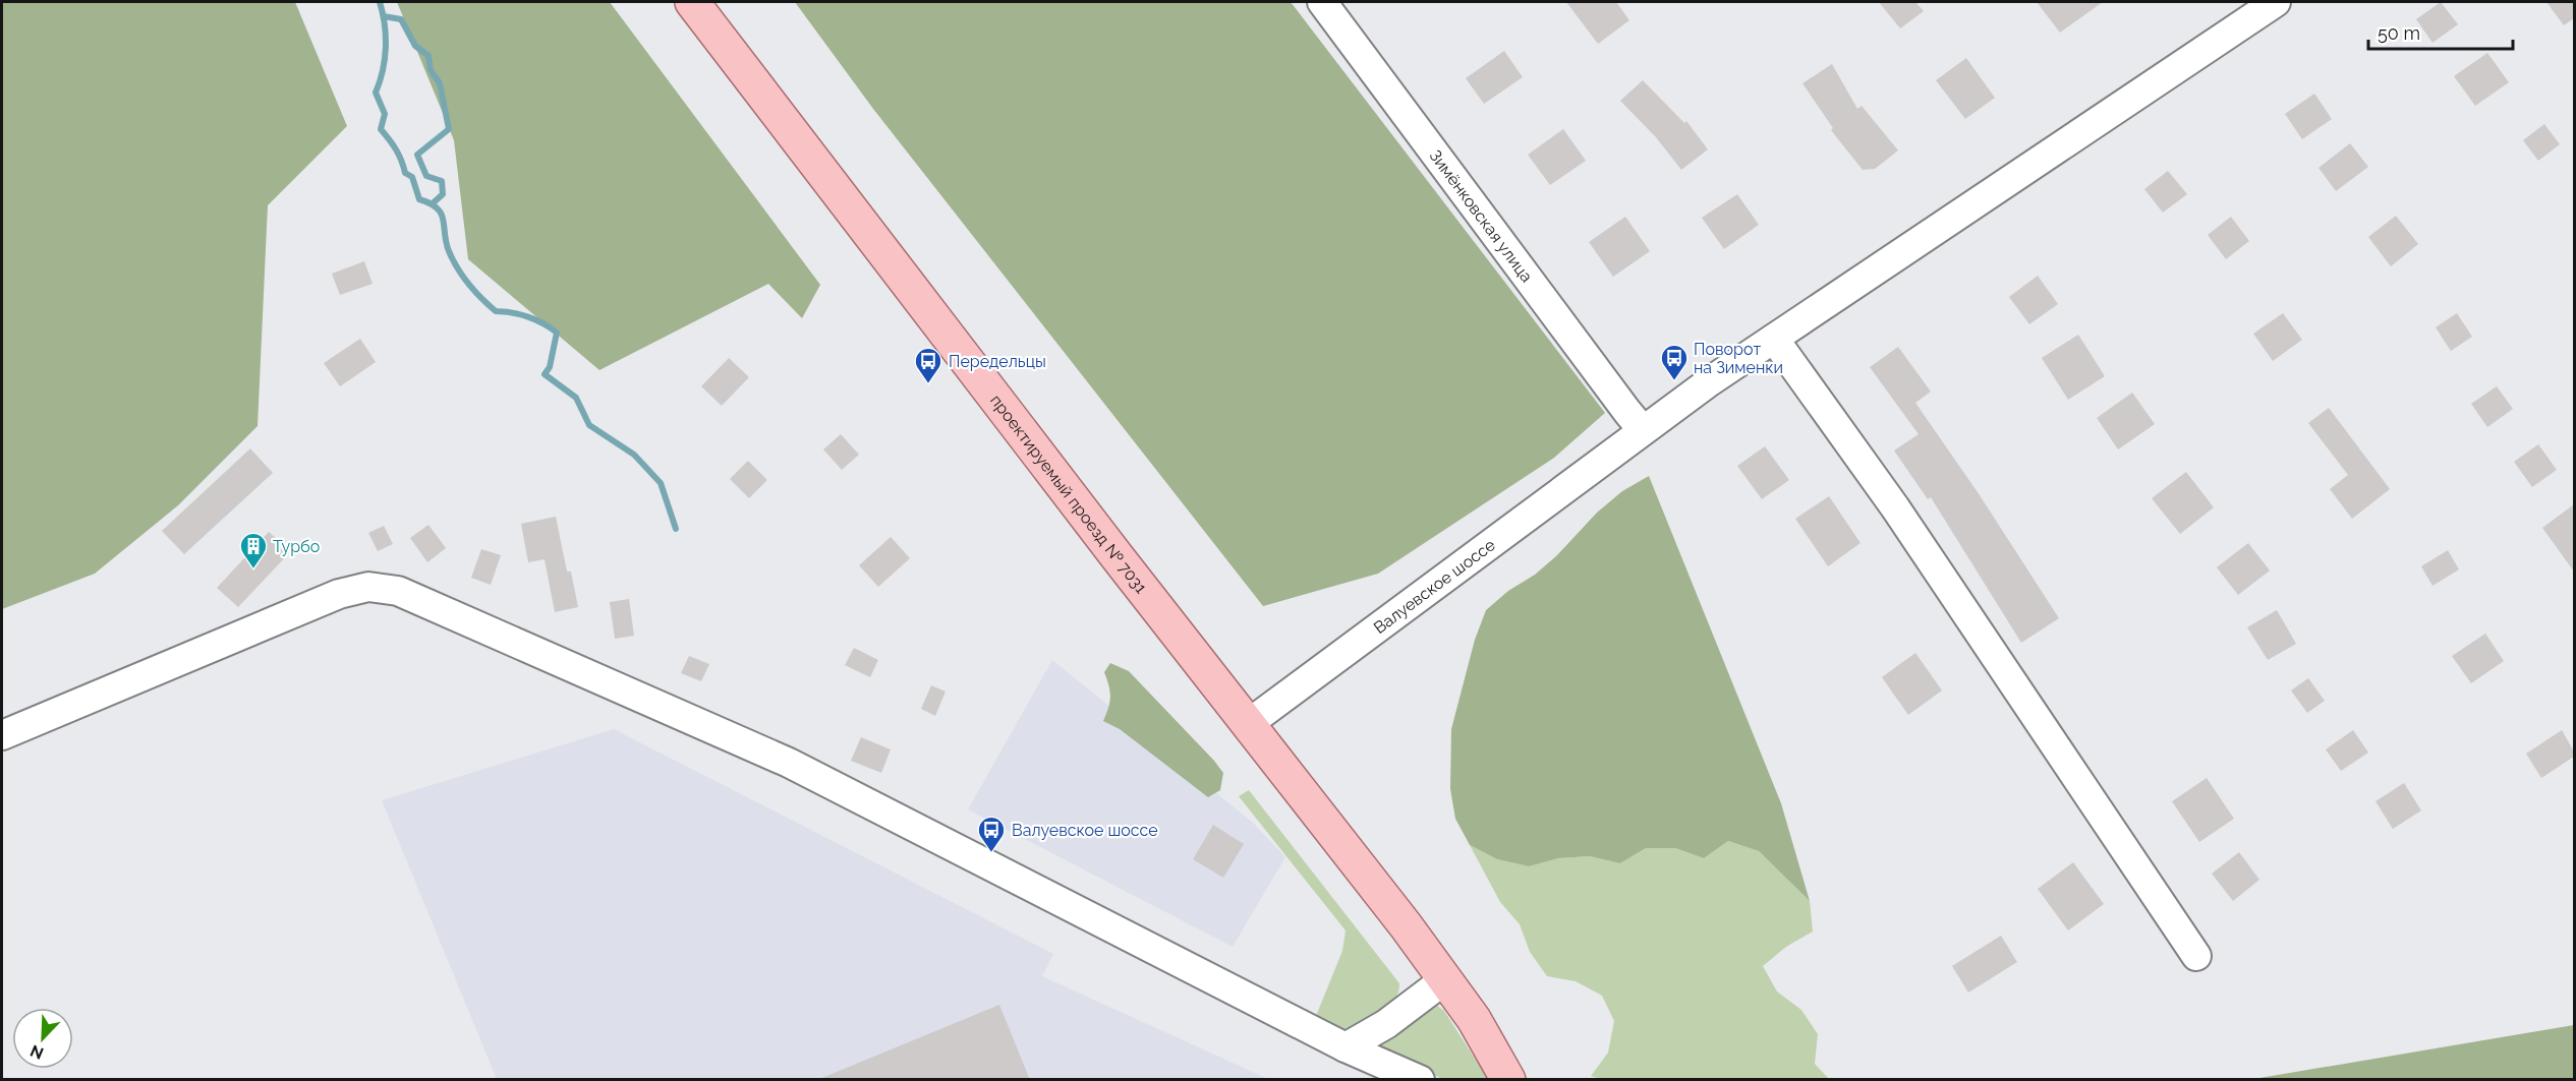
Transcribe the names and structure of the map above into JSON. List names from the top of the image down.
{
  "streets": {
    "main road": ["проектируемый проезд № 7031"],
    "street": ["Зимёнковская улица", "Валуевское шоссе"]
  },
  "crossings": [
    ["Зимёнковская улица", "Валуевское шоссе"],
    ["проектируемый проезд № 7031", "Валуевское шоссе"]
  ],
  "places": {
    "bus stop": ["Поворот на Зименки", "Передельцы", "Валуевское шоссе"],
    "building": ["Турбо"]
  },
  "scale_bar": "50 m",
  "north": "bottom left"
}
